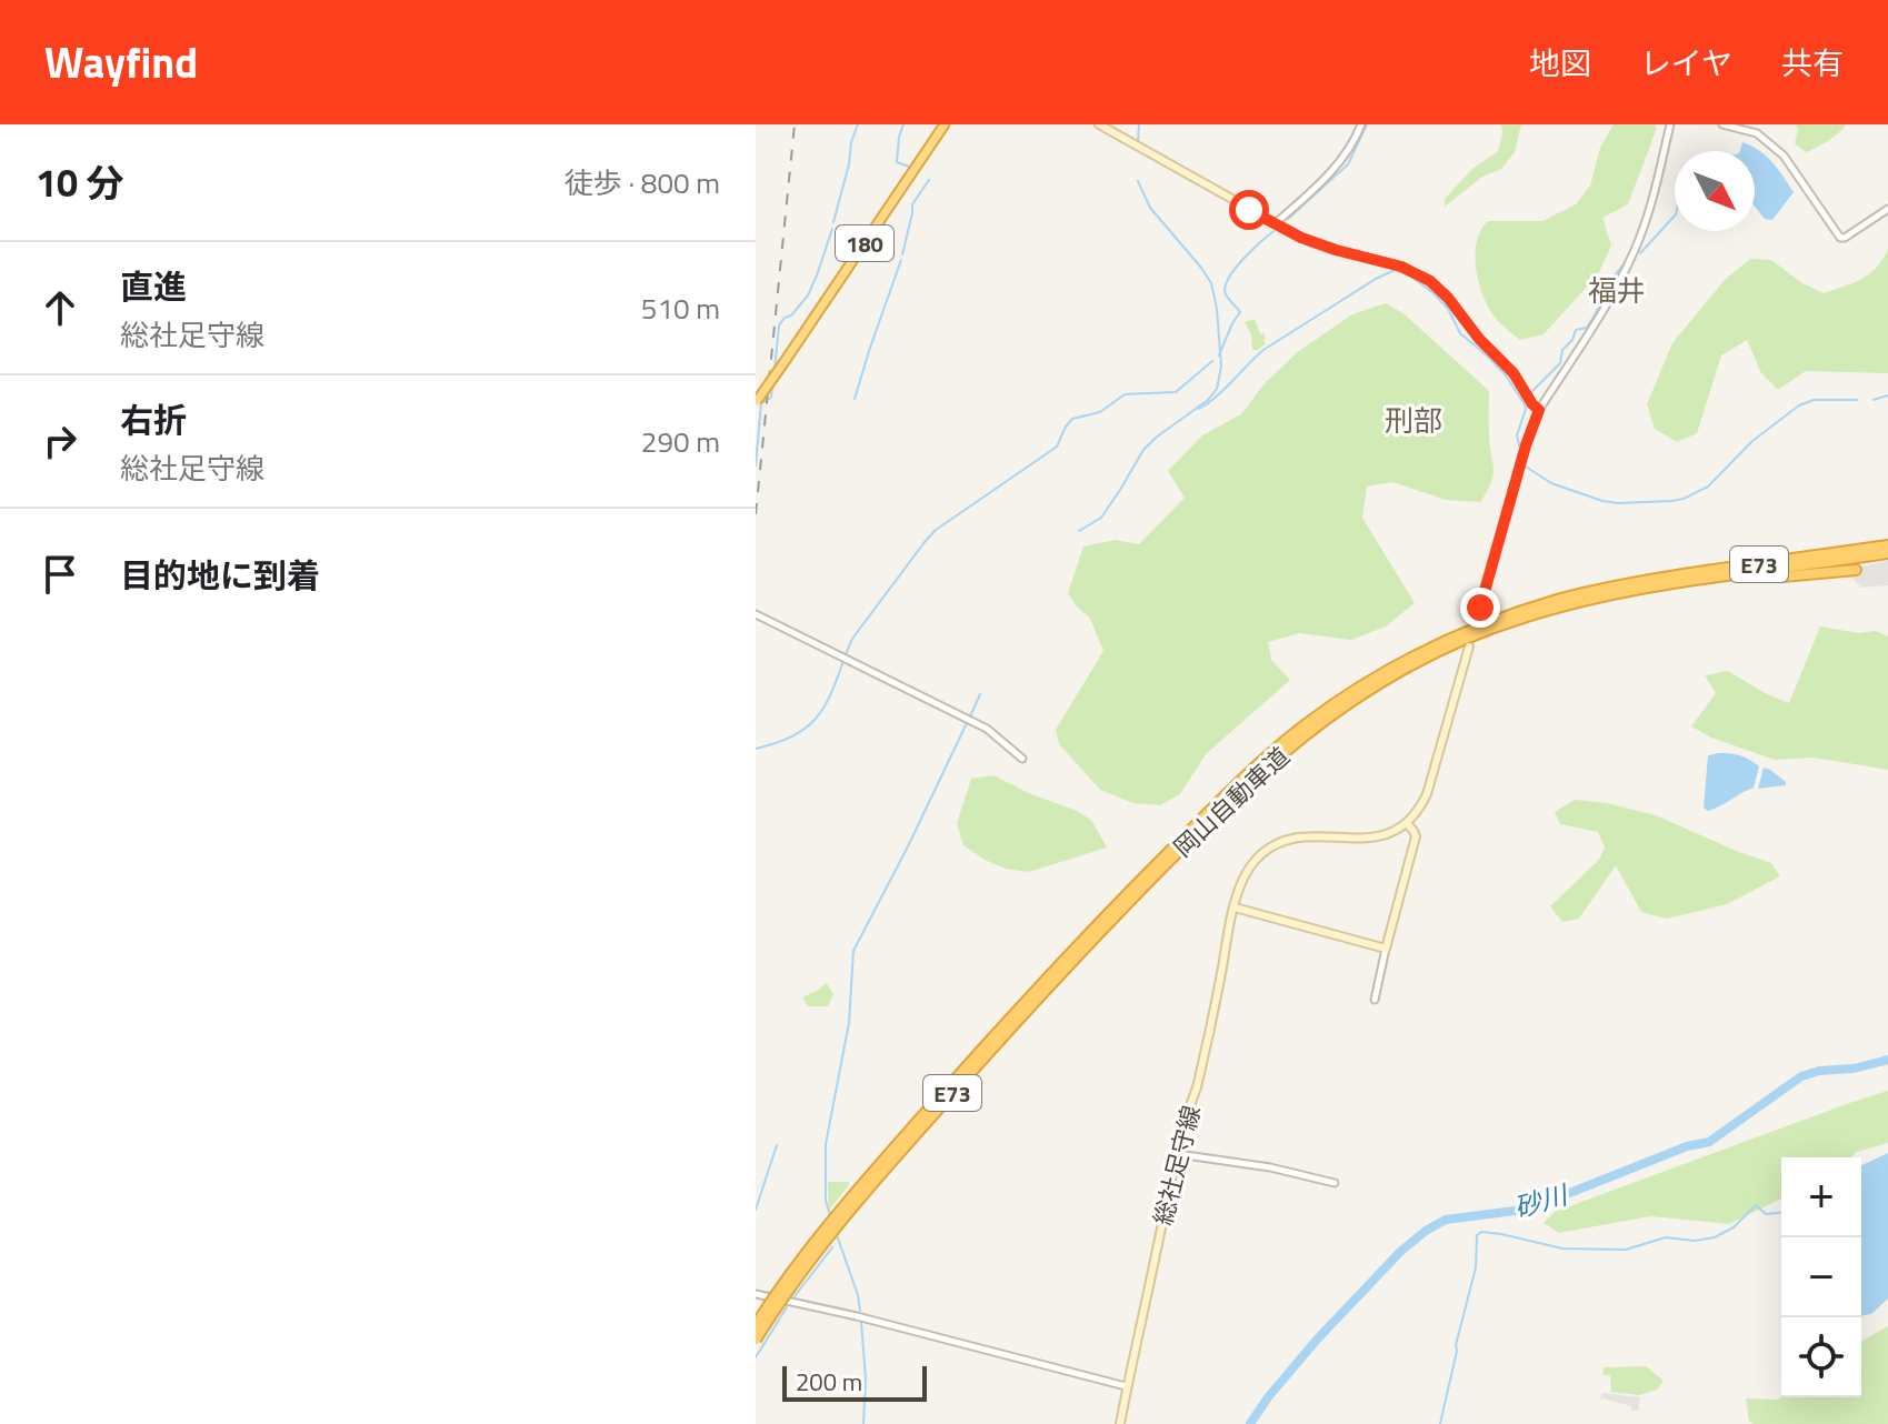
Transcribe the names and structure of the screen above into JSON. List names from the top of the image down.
{
  "streets": {
    "highway": ["180", "E73", "岡山自動車道"],
    "main road": ["総社足守線"]
  },
  "districts": ["福井", "刑部"],
  "water": ["砂川"],
  "scale_bar": "200 m",
  "north": "bottom right",
  "page": {
    "header": "Wayfind",
    "nav": ["地図", "レイヤ", "共有"],
    "heading": ["10 分", "徒歩 · 800 m"],
    "list": [
      ["直進", "総社足守線", "510 m"],
      ["右折", "総社足守線", "290 m"],
      "目的地に到着"
    ],
    "map_buttons": ["+", "−"],
    "scale": "200 m"
  }
}
